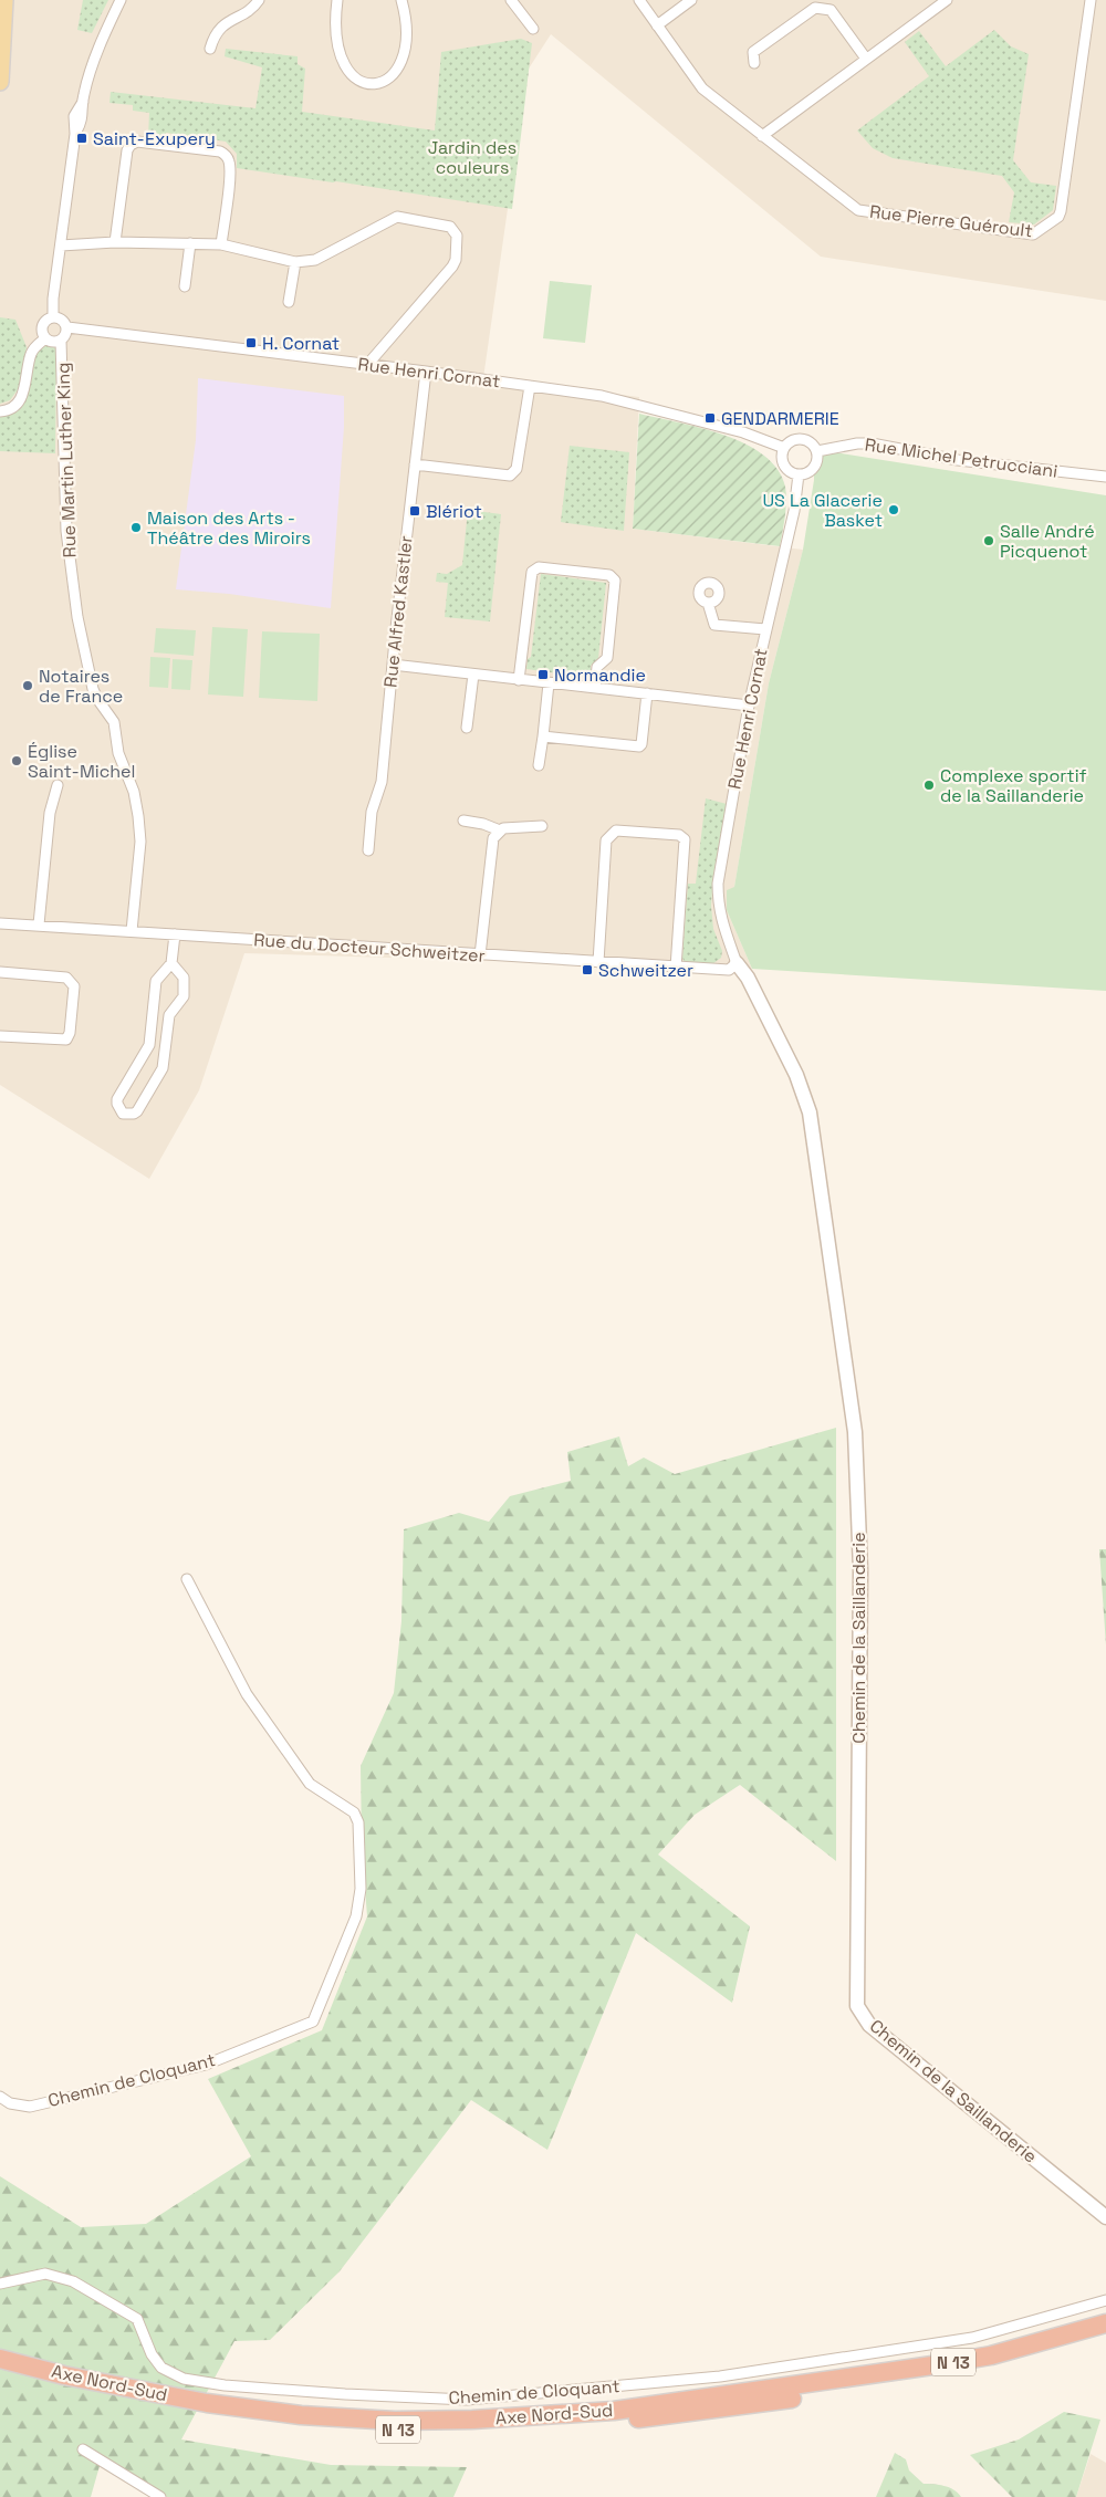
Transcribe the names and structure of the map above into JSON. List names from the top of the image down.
{
  "streets": {
    "highway": ["N 13", "Axe Nord-Sud"],
    "street": [
      "Rue Pierre Guéroult",
      "Rue Henri Cornat",
      "Rue Michel Petrucciani",
      "Rue Martin Luther King",
      "Rue Alfred Kastler",
      "Rue du Docteur Schweitzer",
      "Chemin de la Saillanderie",
      "Chemin de Cloquant"
    ]
  },
  "crossings": [
    ["Rue Henri Cornat", "Rue Michel Petrucciani"],
    ["Rue Henri Cornat", "Rue Martin Luther King"],
    ["Rue Henri Cornat", "Rue Alfred Kastler"],
    ["Rue Henri Cornat", "Rue du Docteur Schweitzer"],
    ["Rue Henri Cornat", "Chemin de la Saillanderie"],
    ["Rue Martin Luther King", "Rue du Docteur Schweitzer"],
    ["Rue du Docteur Schweitzer", "Chemin de la Saillanderie"]
  ],
  "parks": ["Jardin des couleurs"],
  "places": {
    "transit": [
      "Saint-Exupery",
      "H. Cornat",
      "GENDARMERIE",
      "Blériot",
      "Normandie",
      "Schweitzer"
    ],
    "other": [
      "US La Glacerie Basket",
      "Maison des Arts - Théâtre des Miroirs",
      "Salle André Picquenot",
      "Notaires de France",
      "Église Saint-Michel",
      "Complexe sportif de la Saillanderie"
    ]
  }
}
